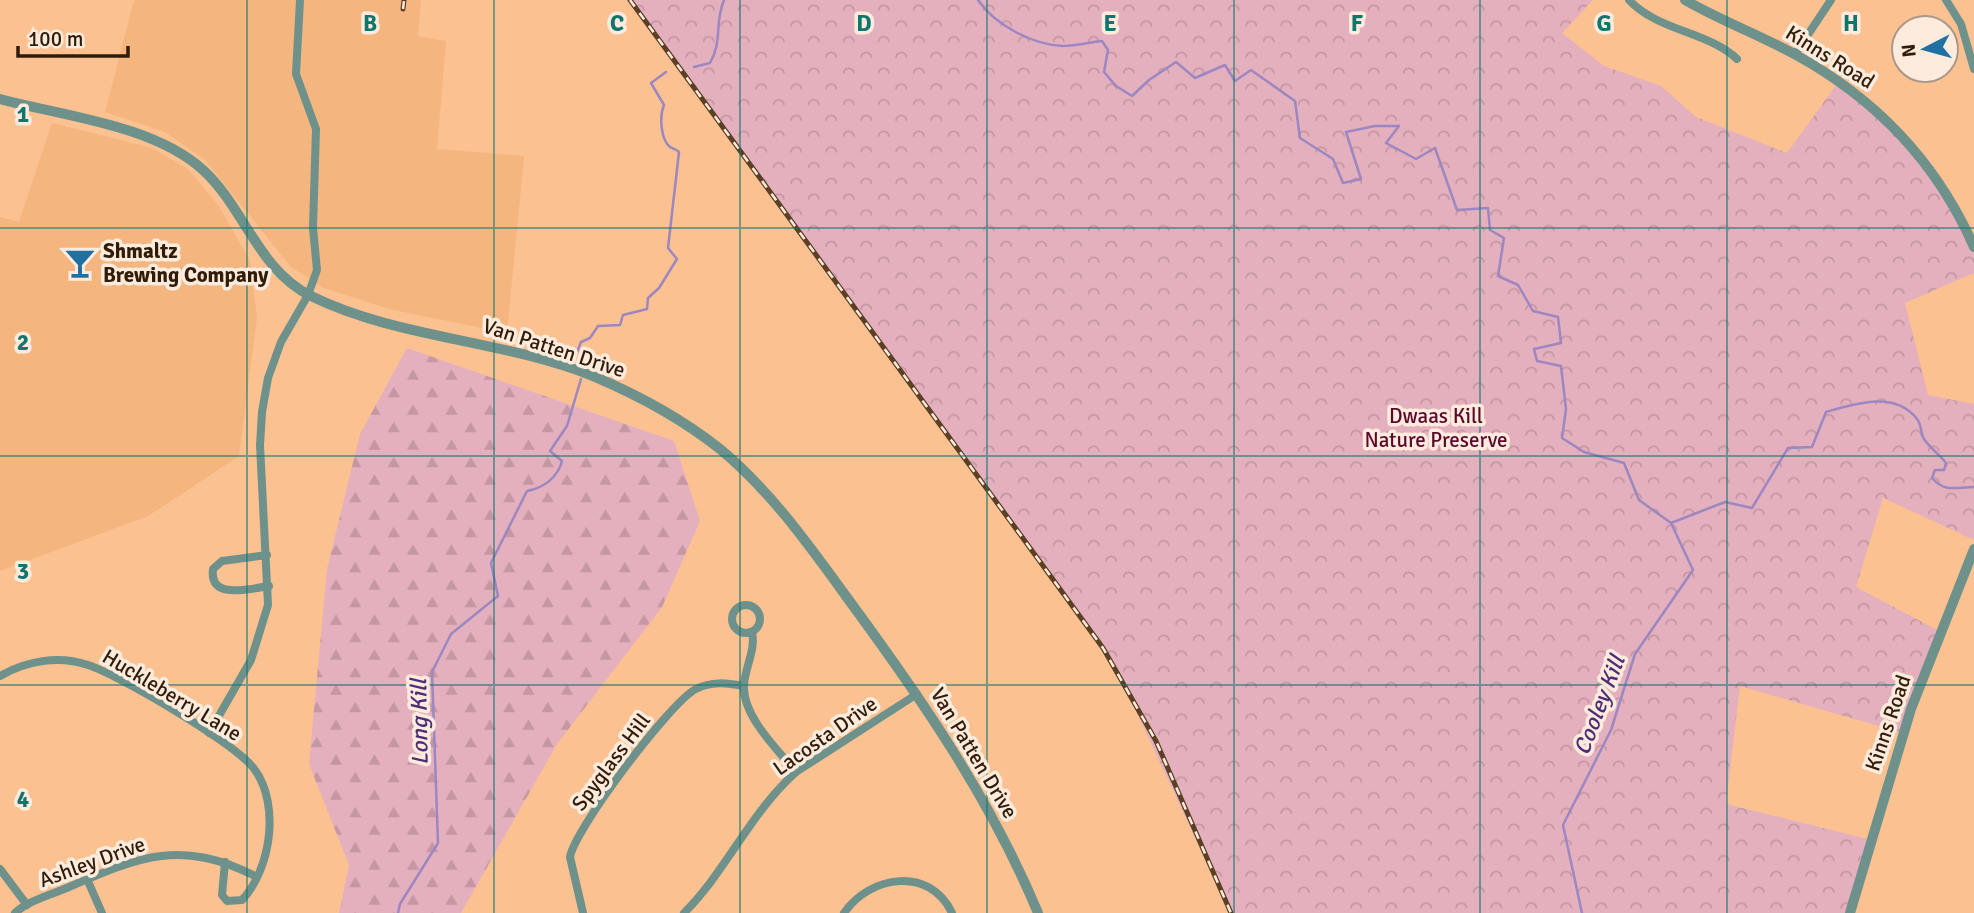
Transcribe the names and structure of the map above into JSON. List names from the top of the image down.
{
  "streets": {
    "street": [
      "Kinns Road",
      "Van Patten Drive",
      "Huckleberry Lane",
      "Lacosta Drive",
      "Spyglass Hill",
      "Ashley Drive"
    ]
  },
  "crossings": [
    ["Van Patten Drive", "Lacosta Drive"],
    ["Huckleberry Lane", "Ashley Drive"]
  ],
  "water": ["Cooley Kill", "Long Kill"],
  "parks": ["Dwaas Kill Nature Preserve"],
  "places": {
    "bar": ["Shmaltz Brewing Company"]
  },
  "scale_bar": "100 m",
  "north": "left",
  "grid": {
    "columns": [
      "B",
      "C",
      "D",
      "E",
      "F",
      "G",
      "H"
    ],
    "rows": [
      "1",
      "2",
      "3",
      "4"
    ]
  }
}
